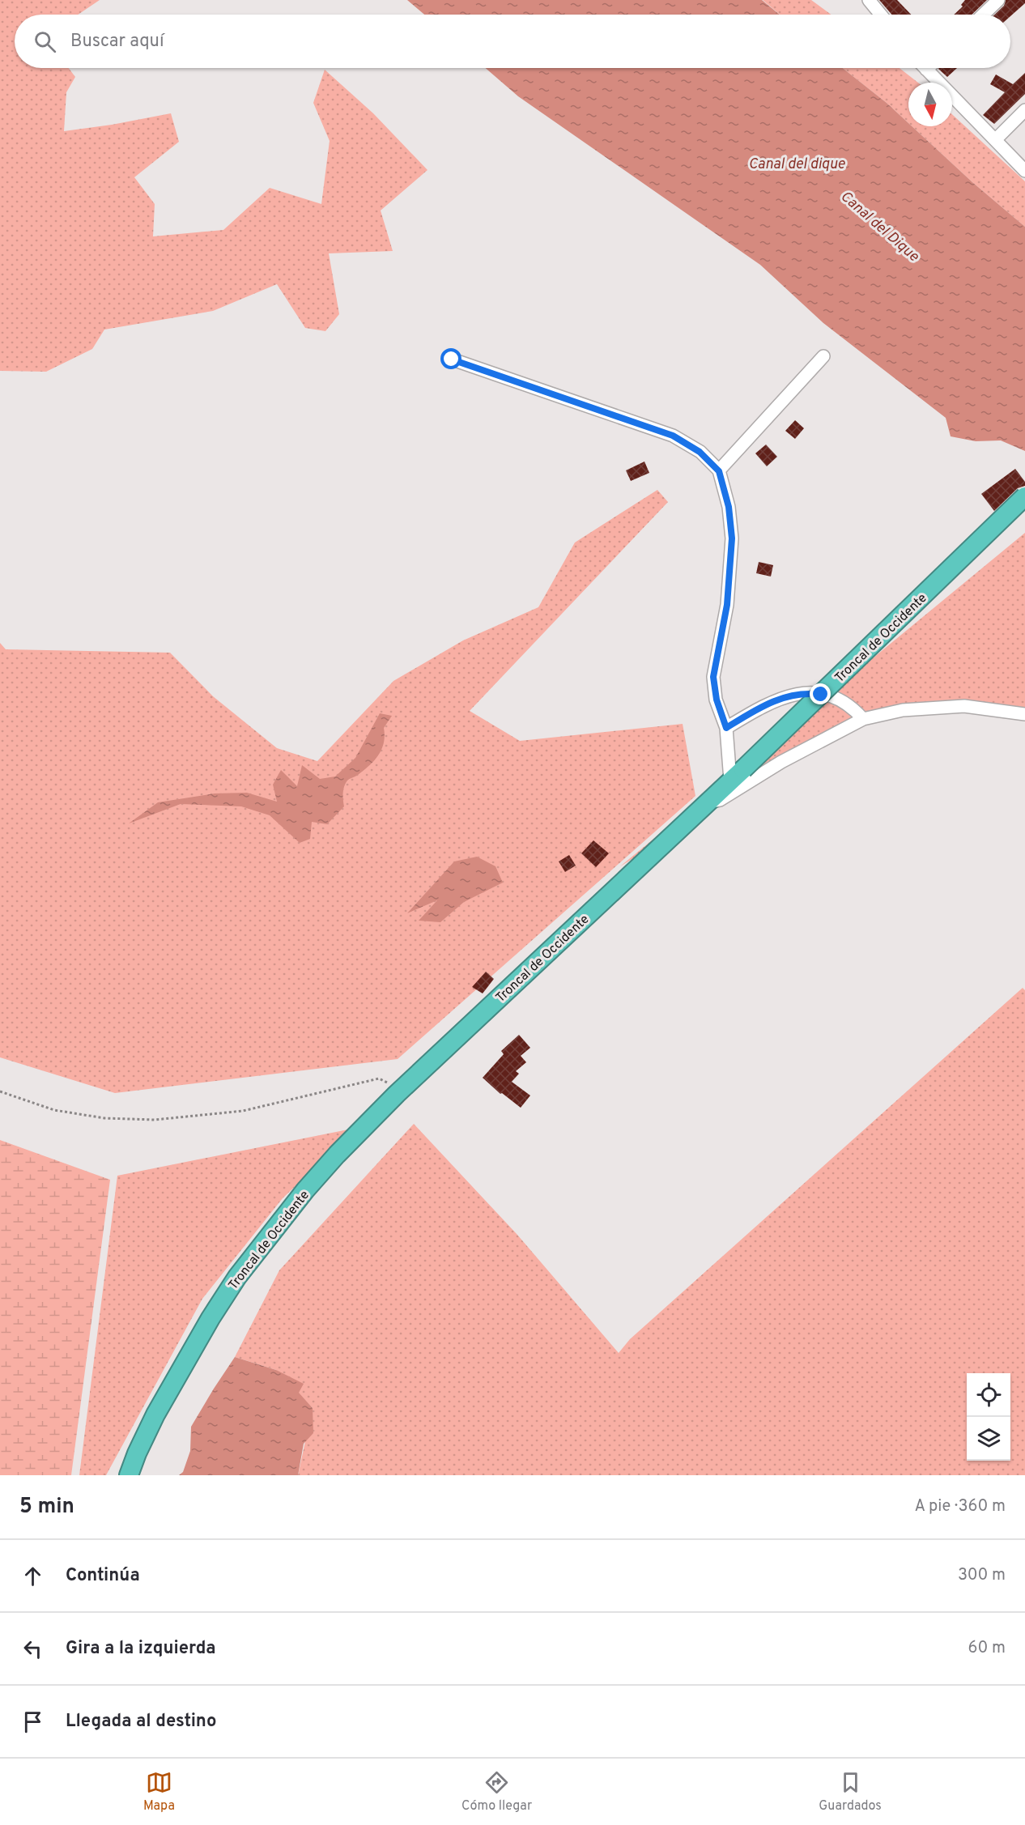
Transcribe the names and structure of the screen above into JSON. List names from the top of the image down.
{
  "streets": {
    "highway": ["Troncal de Occidente"]
  },
  "water": ["Canal del dique", "Canal del Dique"],
  "north": "bottom",
  "page": {
    "search": "Buscar aquí",
    "heading": ["5 min", "A pie · 360 m"],
    "list": [
      ["Continúa", "300 m"],
      ["Gira a la izquierda", "60 m"],
      "Llegada al destino"
    ],
    "nav": ["Mapa", "Cómo llegar", "Guardados"]
  }
}
